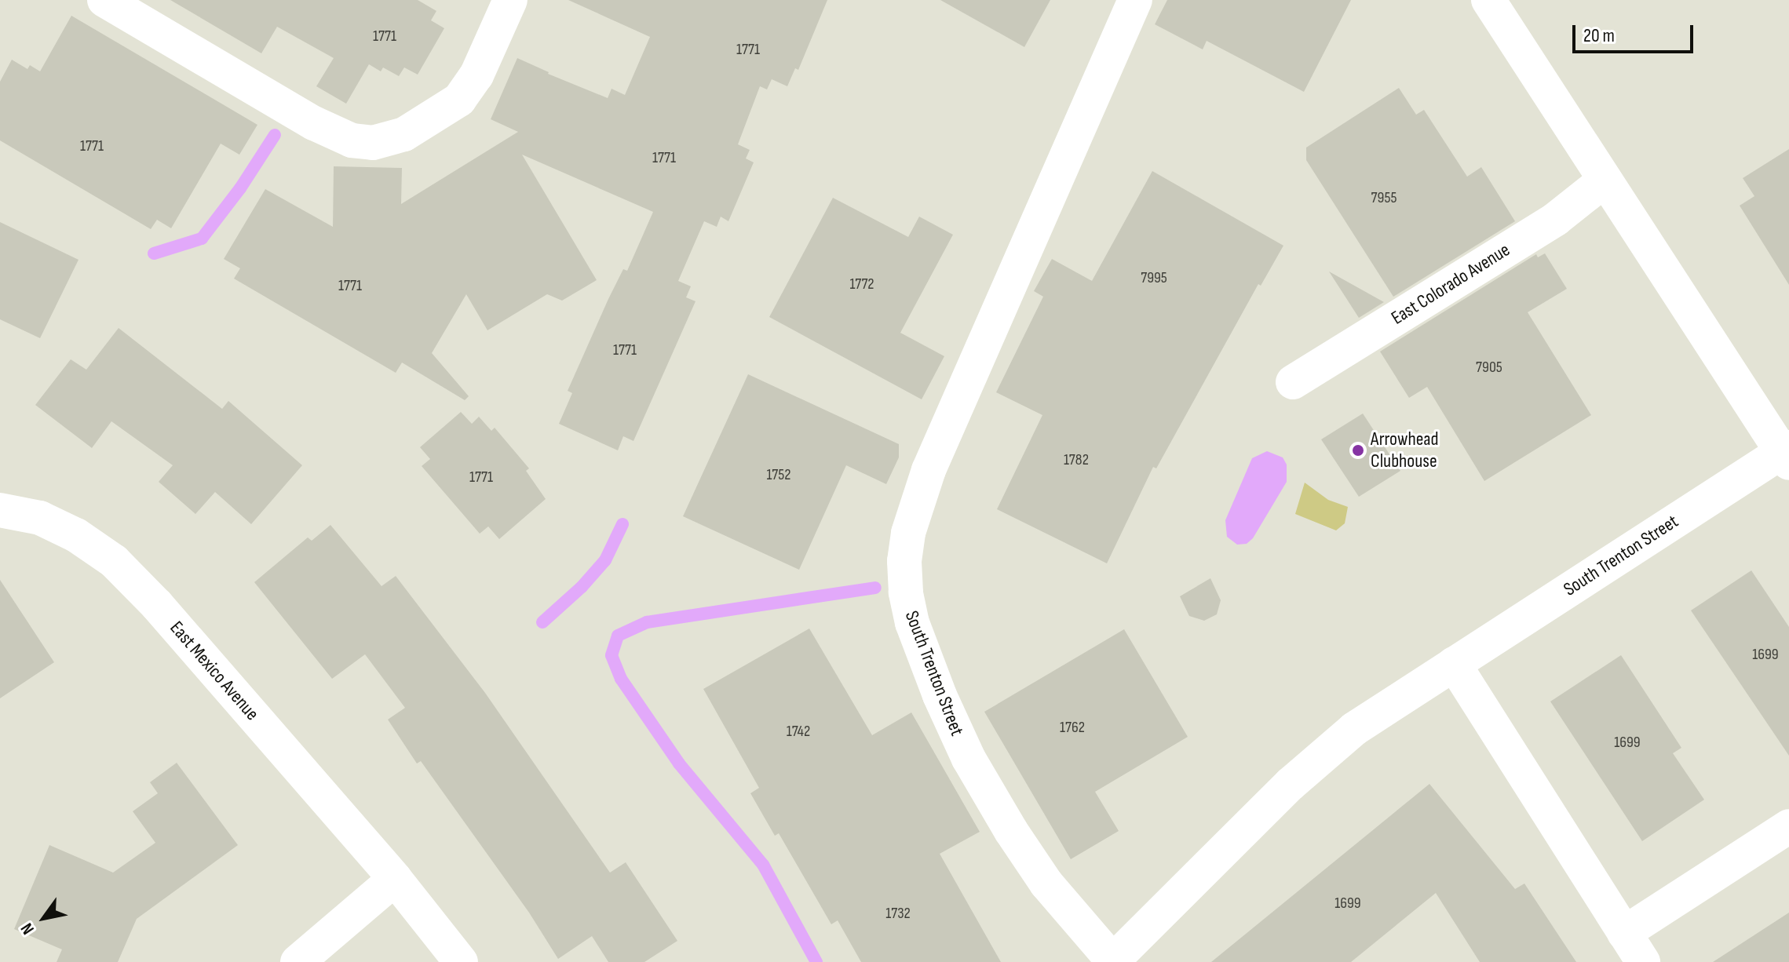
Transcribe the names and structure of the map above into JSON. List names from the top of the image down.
{
  "streets": {
    "street": ["East Colorado Avenue", "South Trenton Street", "East Mexico Avenue"]
  },
  "places": ["Arrowhead Clubhouse"],
  "house_numbers": [
    "1771",
    "1771",
    "1771",
    "1771",
    "7955",
    "7995",
    "1772",
    "1771",
    "1771",
    "7905",
    "1782",
    "1752",
    "1771",
    "1699",
    "1762",
    "1742",
    "1699",
    "1699",
    "1732"
  ],
  "scale_bar": "20 m",
  "north": "bottom left"
}
